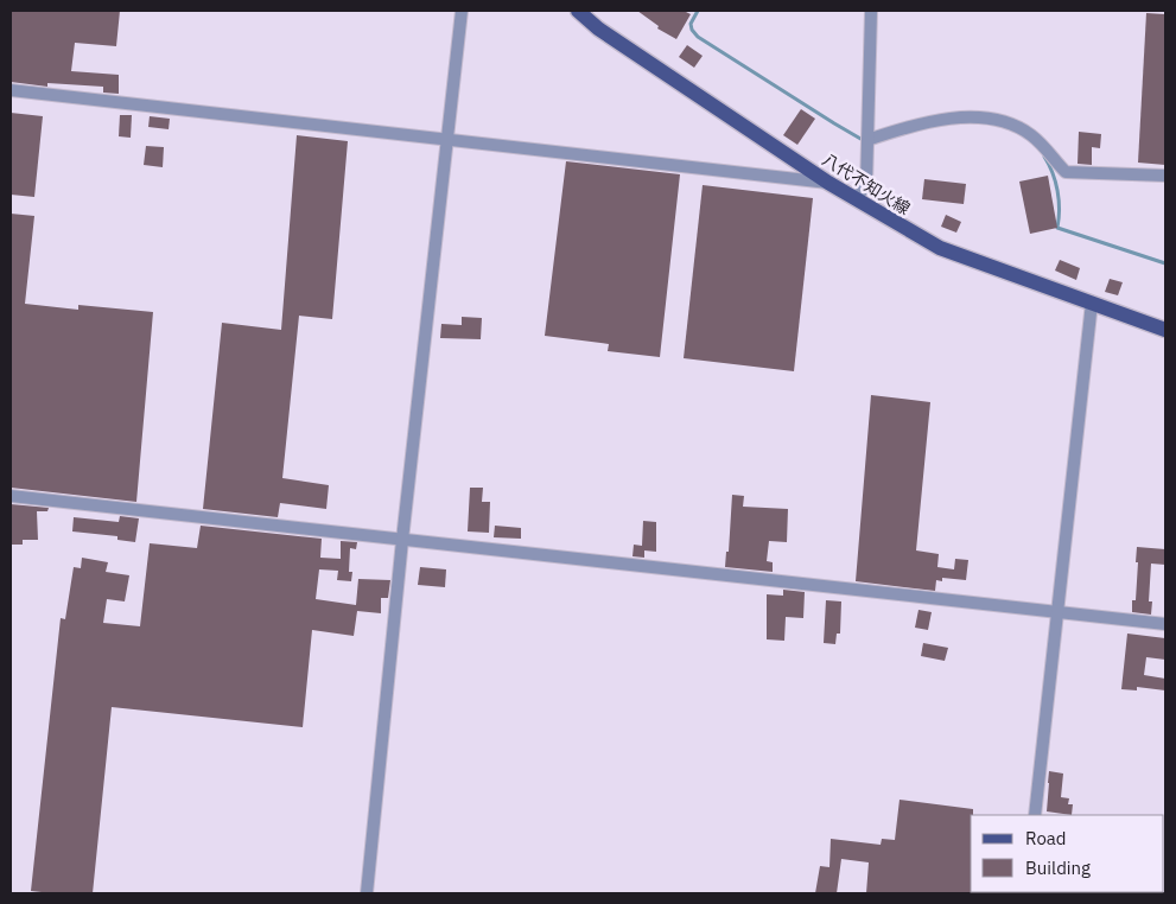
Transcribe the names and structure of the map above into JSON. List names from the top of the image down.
{
  "streets": {
    "main road": ["八代不知火線"]
  },
  "legend": ["Road", "Building"]
}
